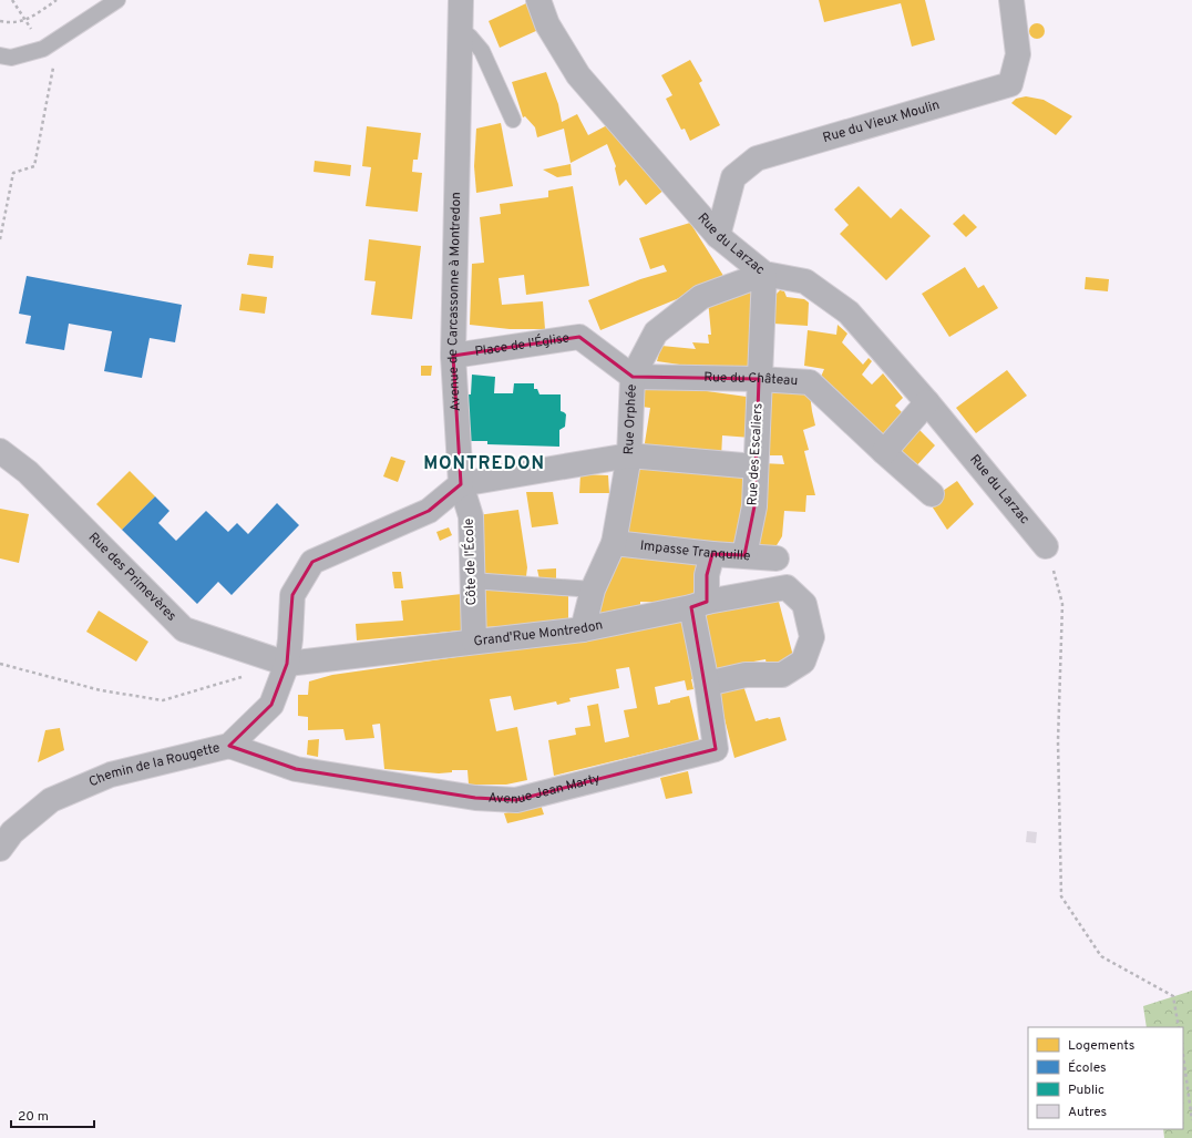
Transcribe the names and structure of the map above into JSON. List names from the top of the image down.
{
  "streets": {
    "street": [
      "Rue du Vieux Moulin",
      "Rue du Larzac",
      "Avenue de Carcassonne à Montredon",
      "Place de l'Église",
      "Rue du Château",
      "Rue Orphée",
      "Rue des Escaliers",
      "Impasse Tranquille",
      "Côte de l'École",
      "Rue des Primevères",
      "Grand'Rue Montredon",
      "Chemin de la Rougette",
      "Avenue Jean Marty"
    ]
  },
  "crossings": [
    ["Rue du Vieux Moulin", "Rue du Larzac"],
    ["Rue du Larzac", "Rue Orphée"],
    ["Rue du Larzac", "Rue des Escaliers"],
    ["Avenue de Carcassonne à Montredon", "Place de l'Église"],
    ["Avenue de Carcassonne à Montredon", "Côte de l'École"],
    ["Place de l'Église", "Rue du Château"],
    ["Place de l'Église", "Rue Orphée"],
    ["Rue du Château", "Rue Orphée"],
    ["Rue du Château", "Rue des Escaliers"],
    ["Rue Orphée", "Rue des Escaliers"],
    ["Rue Orphée", "Impasse Tranquille"],
    ["Rue Orphée", "Grand'Rue Montredon"],
    ["Rue des Escaliers", "Impasse Tranquille"],
    ["Impasse Tranquille", "Avenue Jean Marty"],
    ["Côte de l'École", "Grand'Rue Montredon"],
    ["Rue des Primevères", "Grand'Rue Montredon"],
    ["Rue des Primevères", "Chemin de la Rougette"],
    ["Grand'Rue Montredon", "Chemin de la Rougette"],
    ["Grand'Rue Montredon", "Avenue Jean Marty"],
    ["Chemin de la Rougette", "Avenue Jean Marty"]
  ],
  "districts": ["MONTREDON"],
  "legend": [
    "Logements",
    "Écoles",
    "Public",
    "Autres"
  ],
  "scale_bar": "20 m"
}
